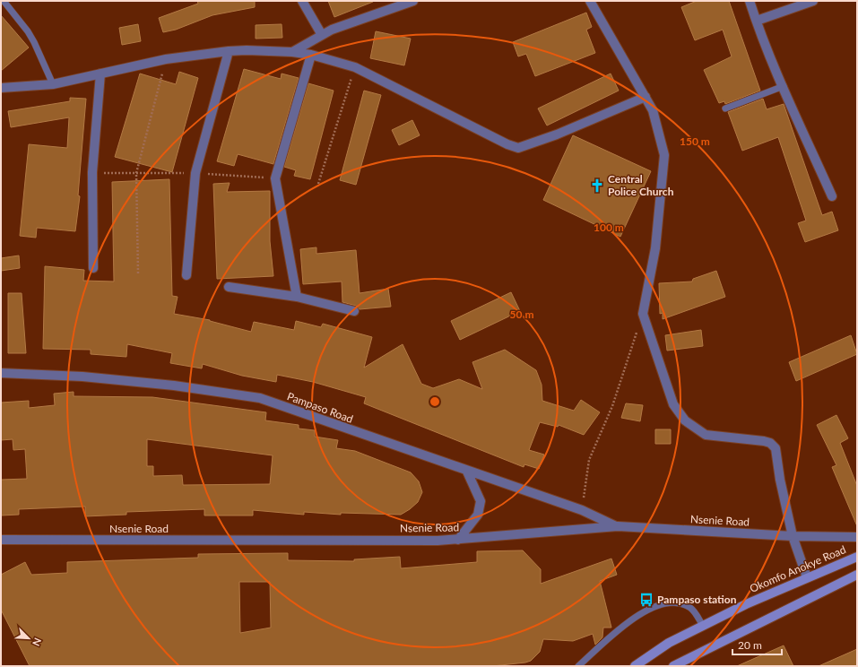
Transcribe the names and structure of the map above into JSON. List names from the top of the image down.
{
  "streets": {
    "main road": ["Okomfo Anokye Road"],
    "street": ["Pampaso Road", "Nsenie Road"]
  },
  "crossings": [
    ["Pampaso Road", "Nsenie Road"]
  ],
  "places": {
    "church": ["Central Police Church"],
    "bus stop": ["Pampaso station"]
  },
  "scale_bar": "20 m",
  "north": "bottom right",
  "rings": ["150 m", "100 m", "50 m"]
}
